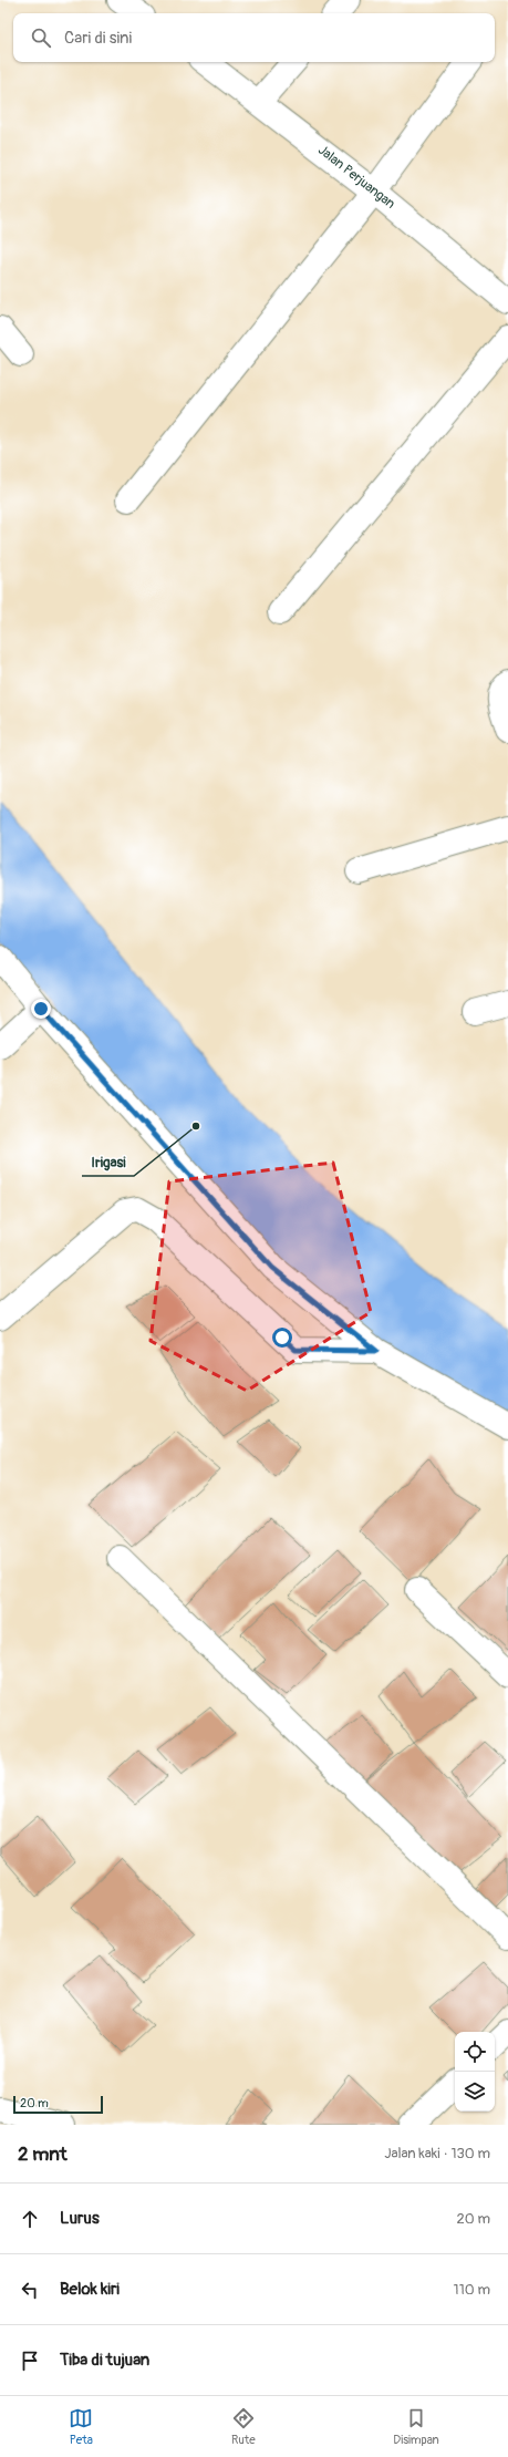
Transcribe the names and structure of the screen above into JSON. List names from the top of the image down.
{
  "streets": {
    "street": ["Jalan Perjuangan"]
  },
  "places": ["Irigasi"],
  "scale_bar": "20 m",
  "page": {
    "search": "Cari di sini",
    "scale": "20 m",
    "heading": ["2 mnt", "Jalan kaki · 130 m"],
    "list": [
      ["Lurus", "20 m"],
      ["Belok kiri", "110 m"],
      "Tiba di tujuan"
    ],
    "nav": ["Peta", "Rute", "Disimpan"]
  }
}
